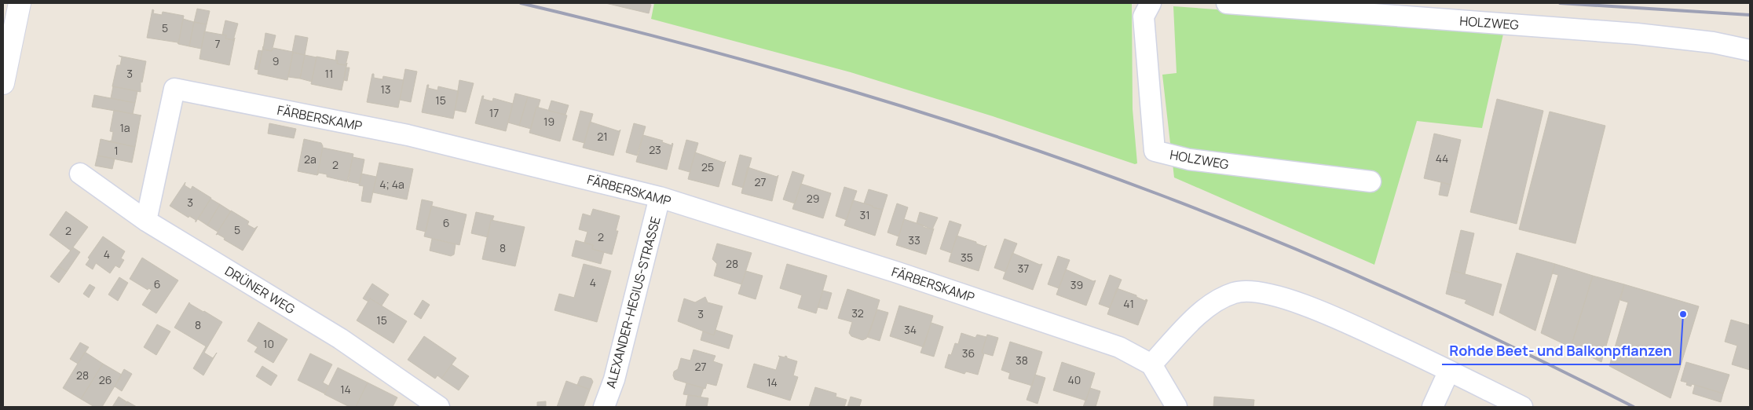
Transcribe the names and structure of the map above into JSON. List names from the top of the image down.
{
  "streets": {
    "street": [
      "HOLZWEG",
      "FÄRBERSKAMP",
      "DRÜNER WEG",
      "ALEXANDER-HEGIUS-STRASSE"
    ]
  },
  "crossings": [
    ["FÄRBERSKAMP", "DRÜNER WEG"],
    ["FÄRBERSKAMP", "ALEXANDER-HEGIUS-STRASSE"]
  ],
  "places": ["Rohde Beet- und Balkonpflanzen"],
  "house_numbers": [
    "5",
    "7",
    "9",
    "3",
    "11",
    "13",
    "15",
    "17",
    "19",
    "1a",
    "21",
    "23",
    "1",
    "44",
    "2a",
    "2",
    "25",
    "27",
    "4; 4a",
    "29",
    "3",
    "31",
    "6",
    "5",
    "2",
    "2",
    "33",
    "8",
    "4",
    "35",
    "28",
    "37",
    "4",
    "6",
    "39",
    "41",
    "32",
    "3",
    "15",
    "8",
    "34",
    "10",
    "36",
    "38",
    "27",
    "28",
    "26",
    "40",
    "14",
    "14"
  ]
}
